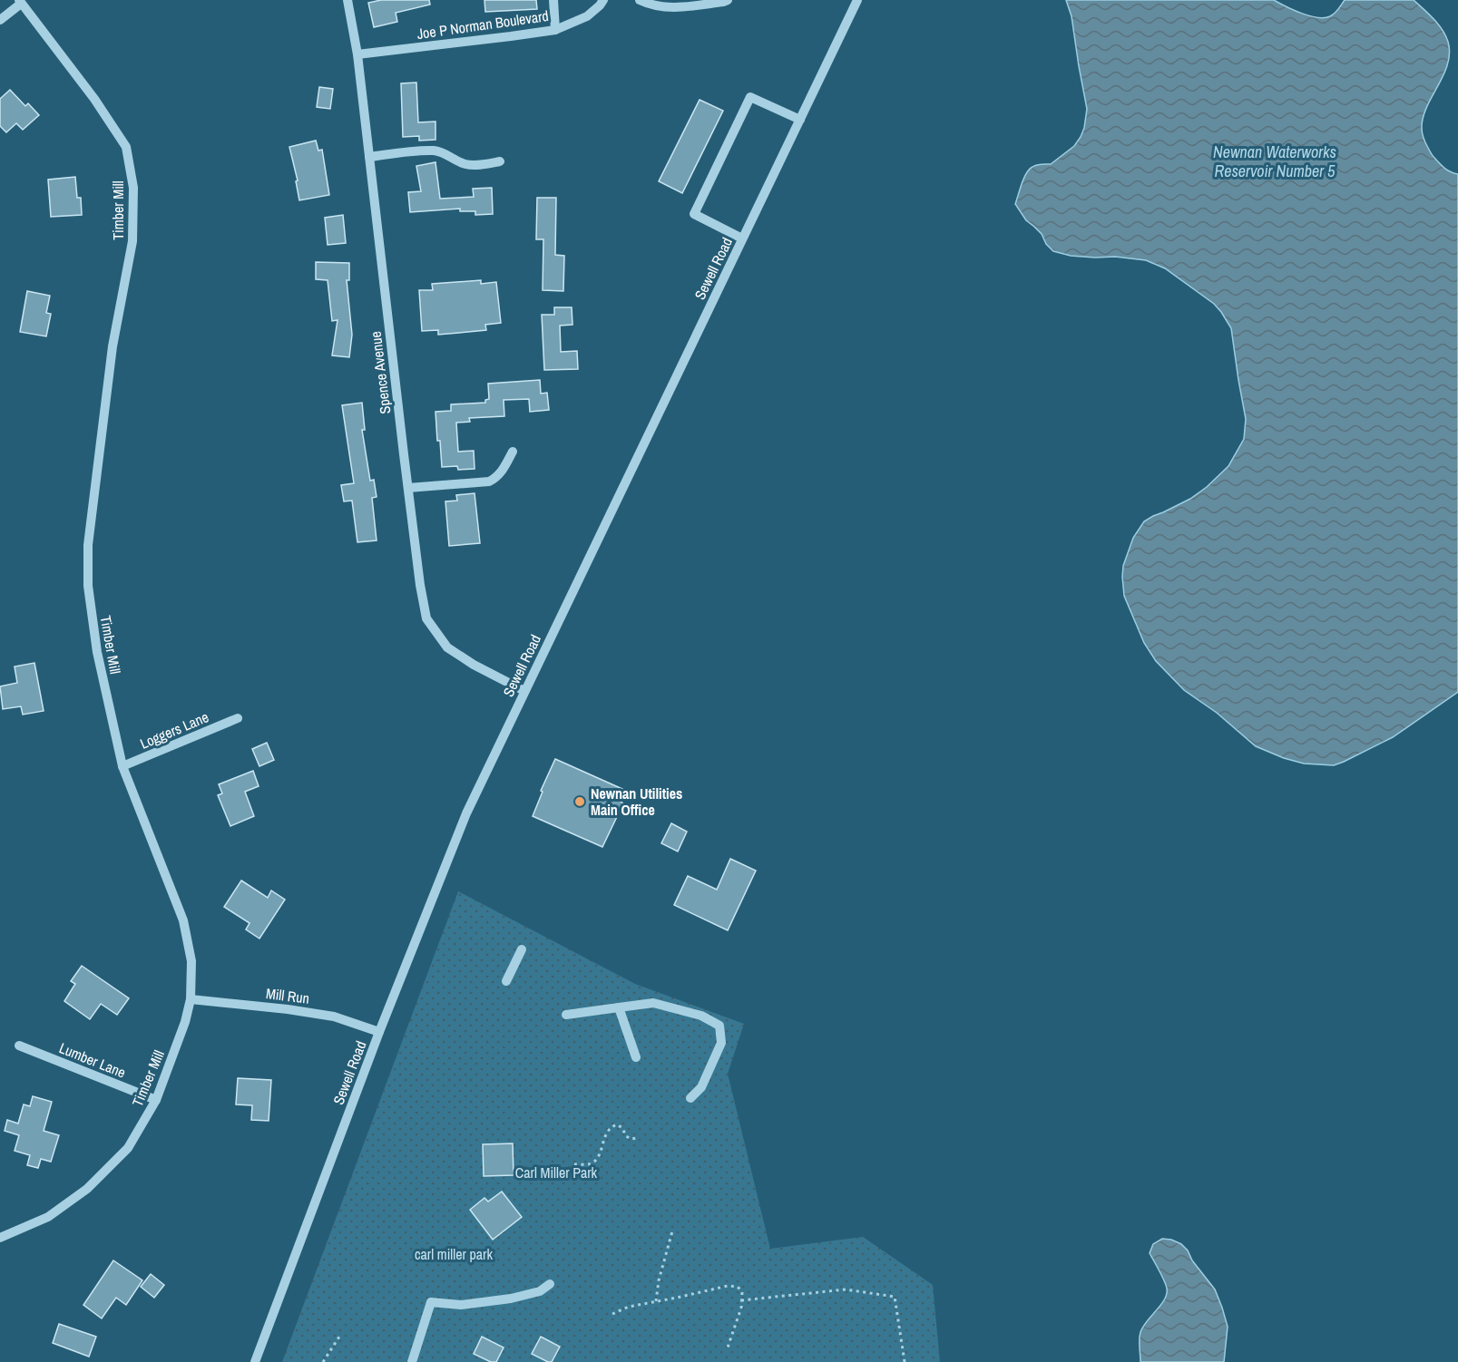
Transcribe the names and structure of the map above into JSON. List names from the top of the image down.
{
  "streets": {
    "street": [
      "Joe P Norman Boulevard",
      "Timber Mill",
      "Sewell Road",
      "Spence Avenue",
      "Loggers Lane",
      "Mill Run",
      "Lumber Lane"
    ]
  },
  "crossings": [
    ["Joe P Norman Boulevard", "Spence Avenue"],
    ["Timber Mill", "Loggers Lane"],
    ["Timber Mill", "Mill Run"],
    ["Timber Mill", "Lumber Lane"],
    ["Sewell Road", "Spence Avenue"],
    ["Sewell Road", "Mill Run"]
  ],
  "water": ["Newnan Waterworks Reservoir Number 5"],
  "parks": ["Carl Miller Park", "carl miller park"],
  "places": ["Newnan Utilities Main Office"]
}
